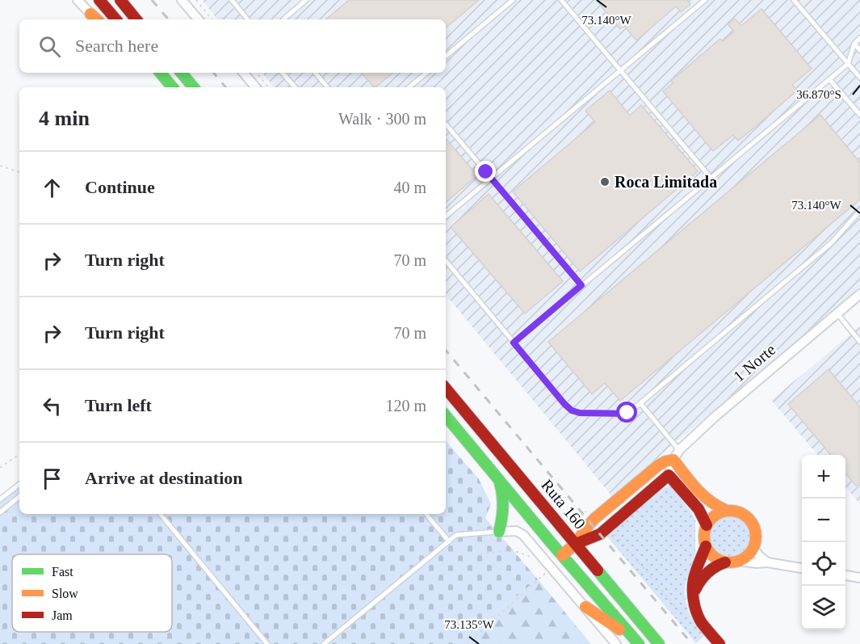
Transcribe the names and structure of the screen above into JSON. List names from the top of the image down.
{
  "streets": {
    "main road": ["1 Norte", "Ruta 160"]
  },
  "crossings": [
    ["1 Norte", "Ruta 160"]
  ],
  "places": ["Roca Limitada"],
  "legend": ["Fast", "Slow", "Jam"],
  "page": {
    "search": "Search here",
    "heading": ["4 min", "Walk · 300 m"],
    "list": [
      ["Continue", "40 m"],
      ["Turn right", "70 m"],
      ["Turn right", "70 m"],
      ["Turn left", "120 m"],
      "Arrive at destination"
    ],
    "map_buttons": ["+", "−"]
  },
  "coordinates": ["73.140°W", "36.870°S", "73.135°W"]
}
